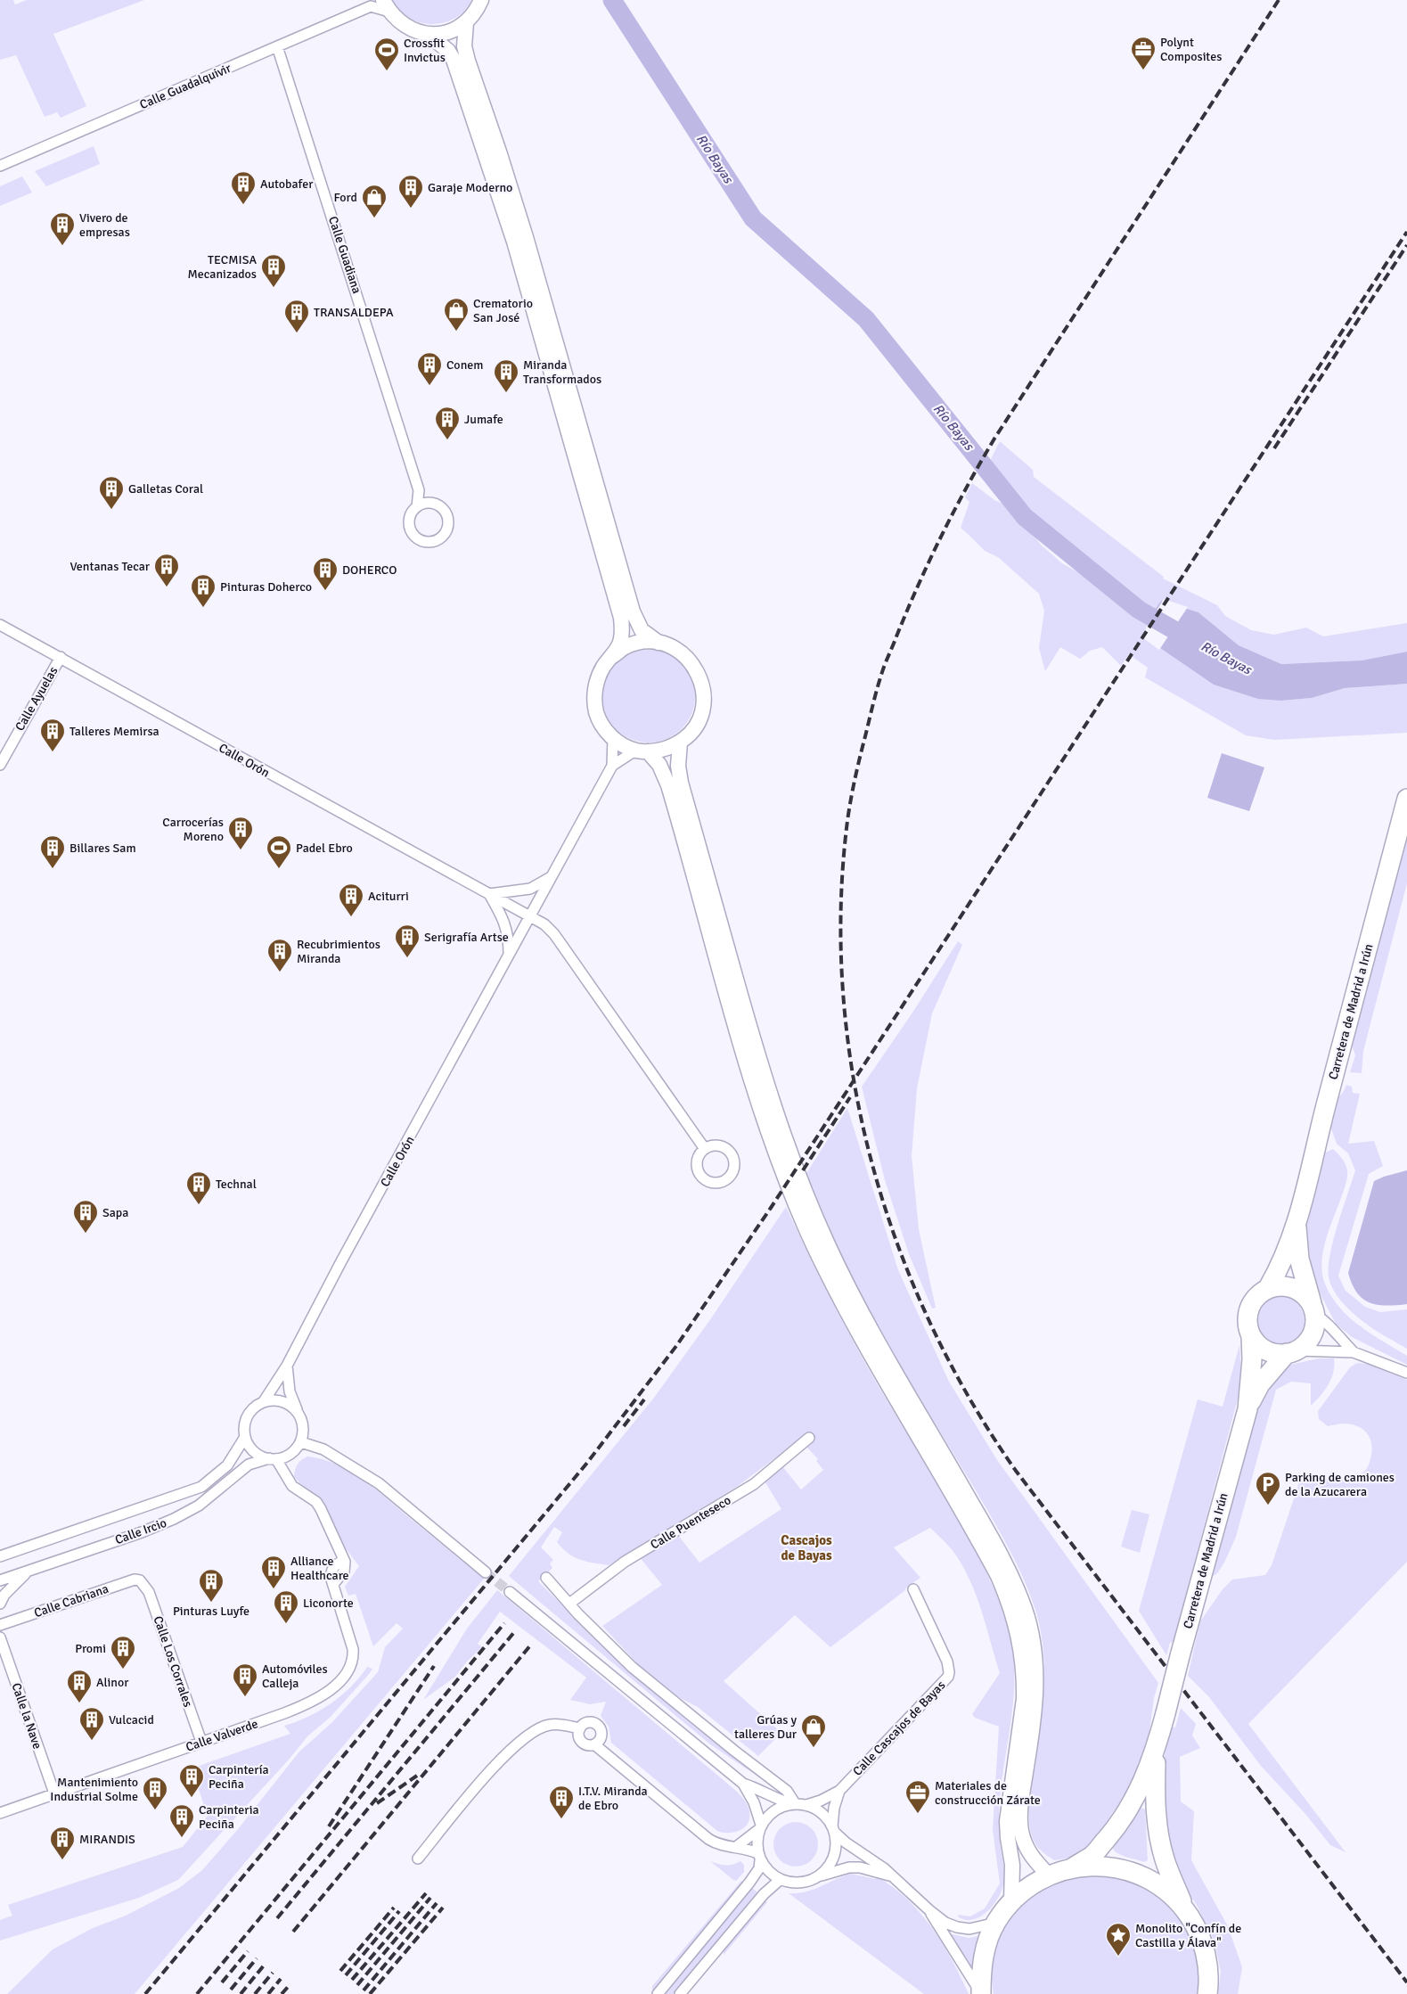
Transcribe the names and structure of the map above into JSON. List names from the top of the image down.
{
  "streets": {
    "highway": ["Carretera de Madrid a Irún"],
    "street": [
      "Calle Guadalquivir",
      "Calle Guadiana",
      "Calle Ayuelas",
      "Calle Orón",
      "Calle Puenteseco",
      "Calle Ircio",
      "Calle Cabriana",
      "Calle Los Corrales",
      "Calle la Nave",
      "Calle Cascajos de Bayas",
      "Calle Valverde"
    ]
  },
  "crossings": [
    ["Calle Guadalquivir", "Calle Guadiana"],
    ["Calle Ayuelas", "Calle Orón"],
    ["Calle Orón", "Calle Ircio"],
    ["Calle Orón", "Calle Valverde"],
    ["Calle Ircio", "Calle Valverde"],
    ["Calle Cabriana", "Calle Los Corrales"],
    ["Calle Los Corrales", "Calle Valverde"],
    ["Calle la Nave", "Calle Valverde"]
  ],
  "districts": ["Cascajos de Bayas"],
  "water": ["Río Bayas"],
  "places": {
    "office": ["Polynt Composites", "Materiales de construcción Zárate"],
    "sports": ["Crossfit Invictus", "Padel Ebro"],
    "building": [
      "Autobafer",
      "Garaje Moderno",
      "Vivero de empresas",
      "TECMISA Mecanizados",
      "TRANSALDEPA",
      "Conem",
      "Miranda Transformados",
      "Jumafe",
      "Galletas Coral",
      "Ventanas Tecar",
      "DOHERCO",
      "Pinturas Doherco",
      "Talleres Memirsa",
      "Carrocerías Moreno",
      "Billares Sam",
      "Aciturri",
      "Serigrafía Artse",
      "Recubrimientos Miranda",
      "Technal",
      "Sapa",
      "Alliance Healthcare",
      "Pinturas Luyfe",
      "Liconorte",
      "Promi",
      "Automóviles Calleja",
      "Alinor",
      "Vulcacid",
      "Carpintería Peciña",
      "Mantenimiento Industrial Solme",
      "I.T.V. Miranda de Ebro",
      "Carpinteria Peciña",
      "MIRANDIS"
    ],
    "shop": ["Ford", "Crematorio San José", "Grúas y talleres Dur"],
    "parking": ["Parking de camiones de la Azucarera"],
    "place": ["Monolito \"Confín de Castilla y Álava\""]
  }
}
